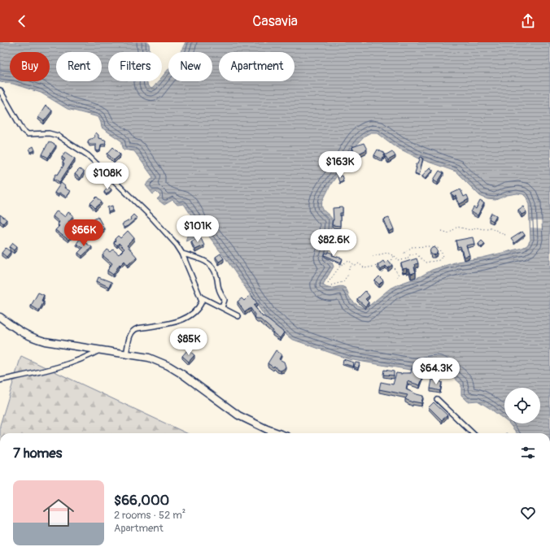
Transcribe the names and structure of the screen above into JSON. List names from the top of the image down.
{
  "page": {
    "header": "Casavia",
    "chip": [
      "Buy",
      "Rent",
      "Filters",
      "New",
      "Apartment"
    ],
    "price": [
      "$163K",
      "$108K",
      "$101K",
      "$66K",
      "$82.6K",
      "$85K",
      "$64.3K"
    ],
    "heading": "7 homes",
    "list": [
      {
        "name": "$66,000",
        "note": "2 rooms · 52 m² · Apartment"
      }
    ]
  }
}
